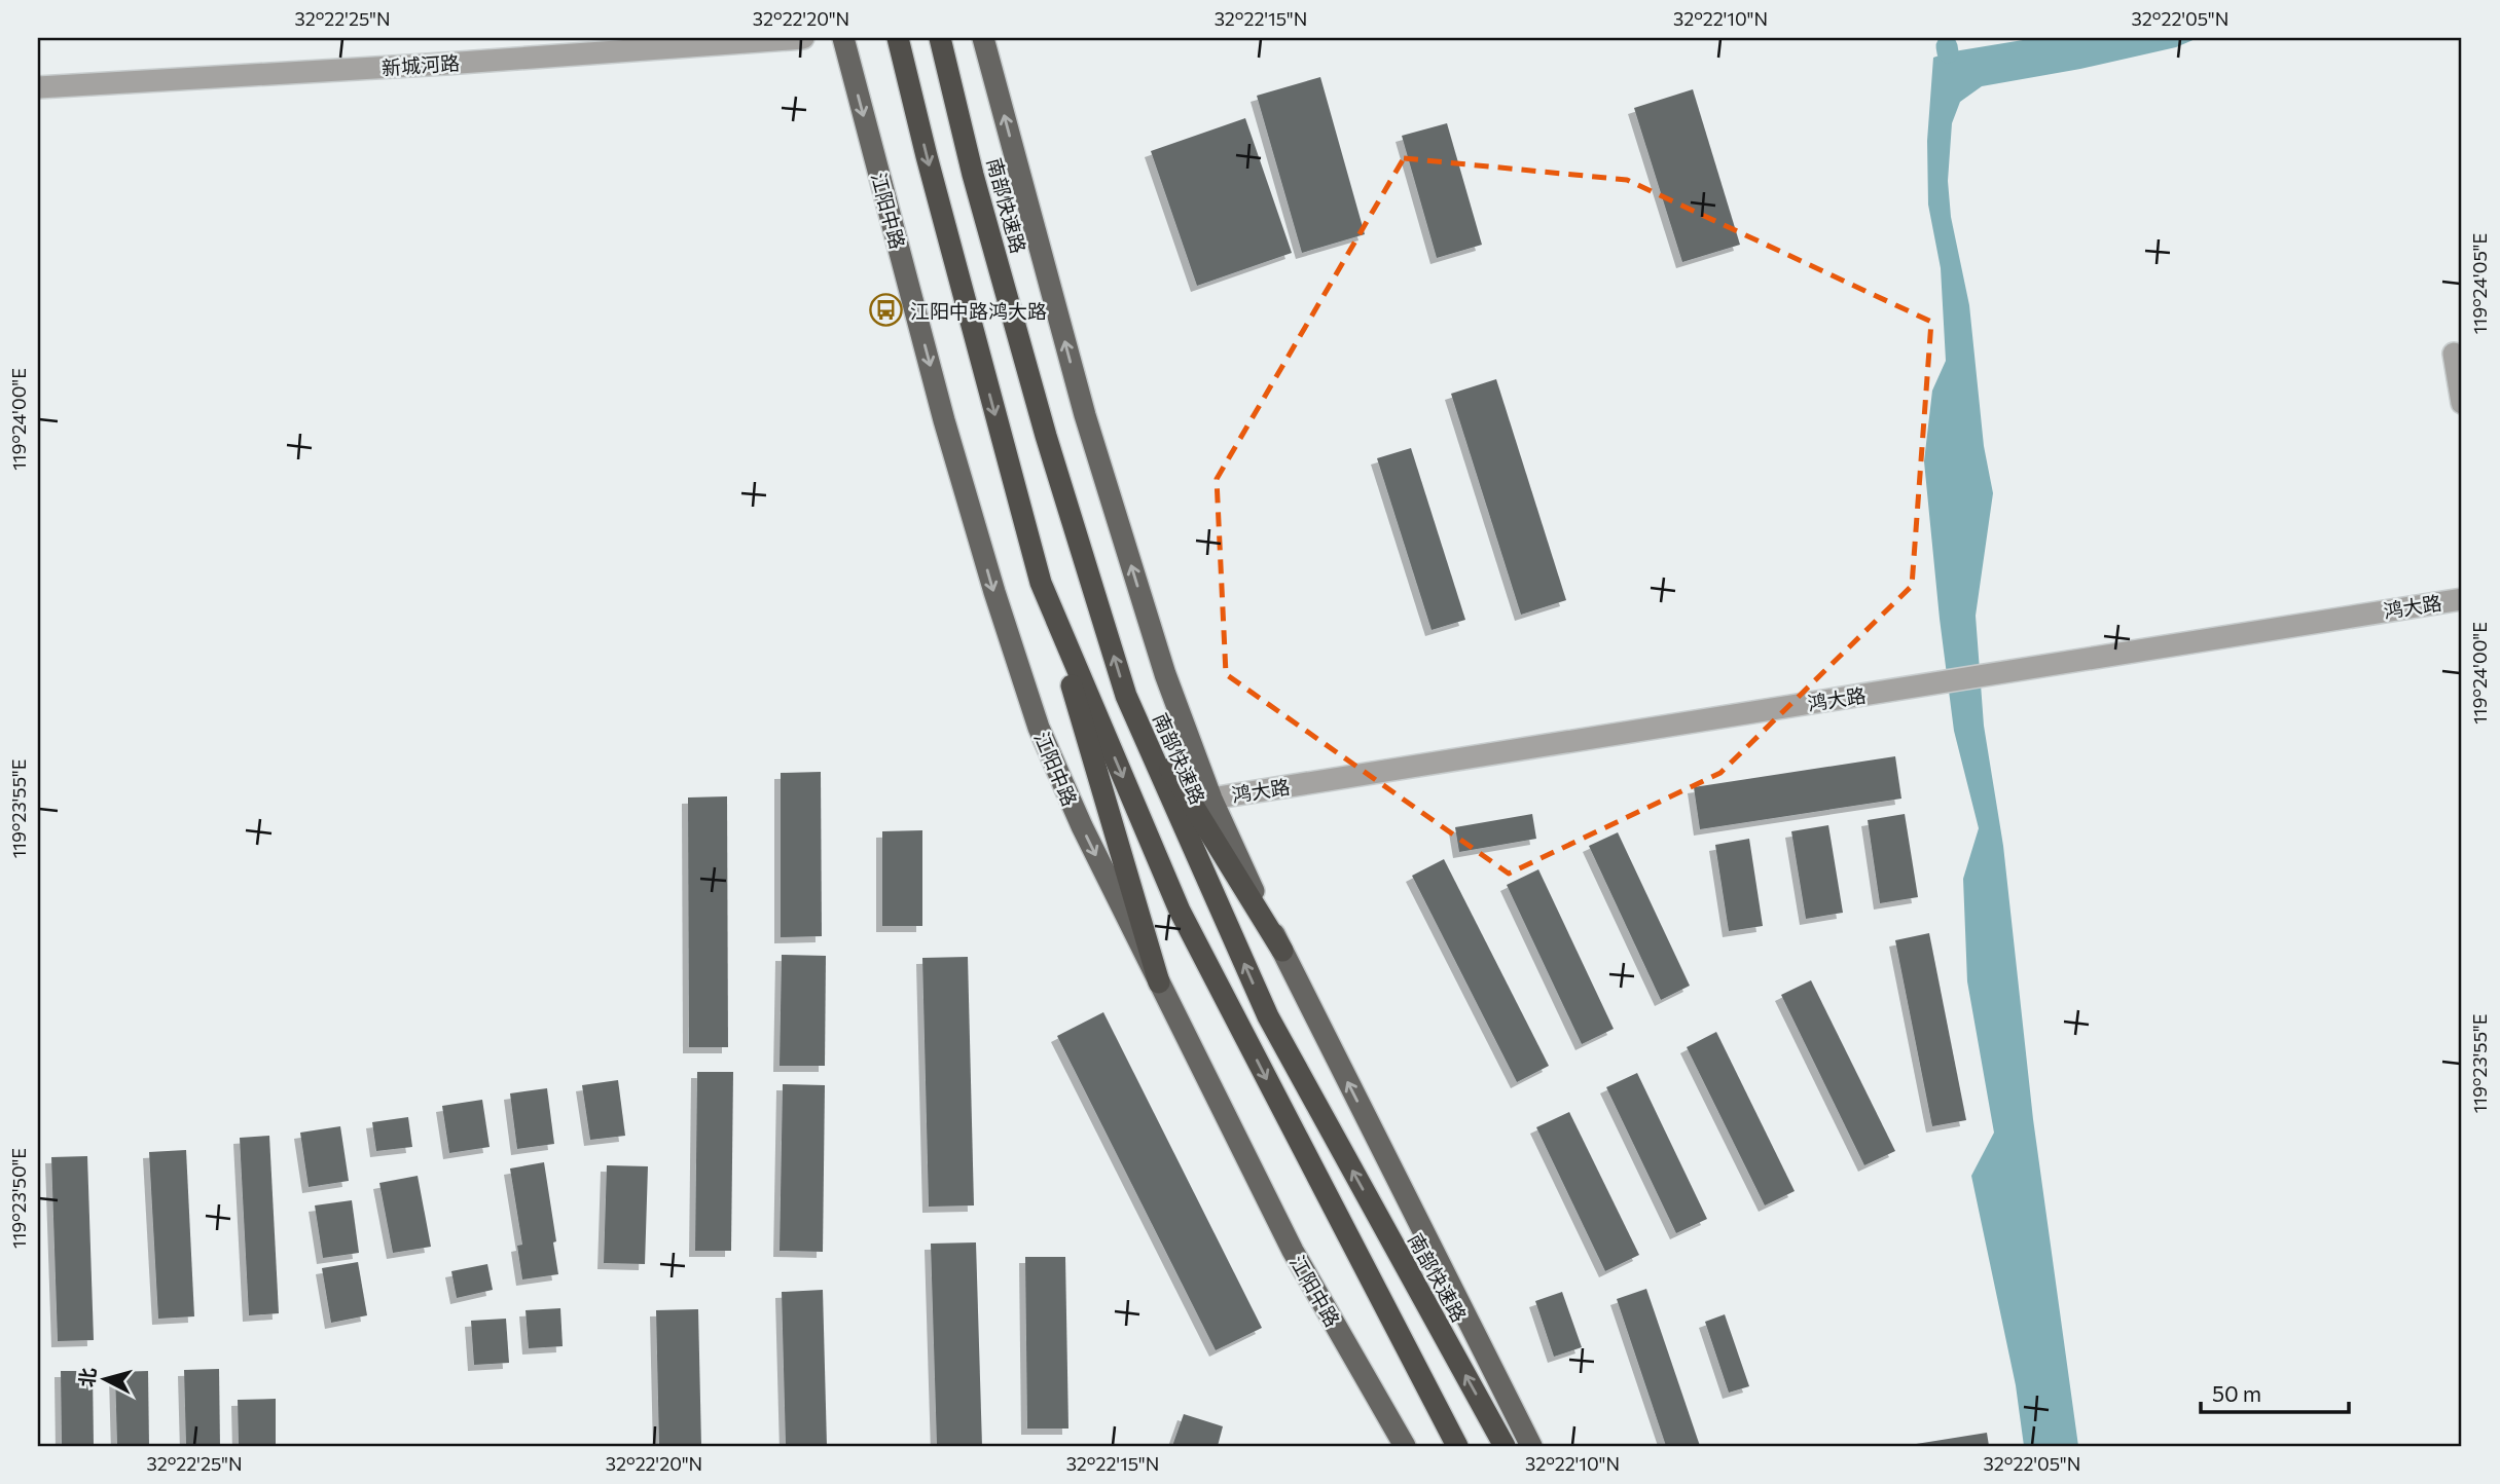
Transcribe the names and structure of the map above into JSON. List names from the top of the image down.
{
  "streets": {
    "highway": ["南部快速路"],
    "main road": ["江阳中路"],
    "street": ["新城河路", "鸿大路"]
  },
  "places": {
    "bus stop": ["江阳中路鸿大路"]
  },
  "scale_bar": "50 m",
  "north": "left",
  "coordinates": [
    "32°22'25\"N",
    "32°22'20\"N",
    "32°22'15\"N",
    "32°22'10\"N",
    "32°22'05\"N",
    "119°24'05\"E",
    "119°24'00\"E",
    "119°23'55\"E",
    "119°23'50\"E"
  ]
}
